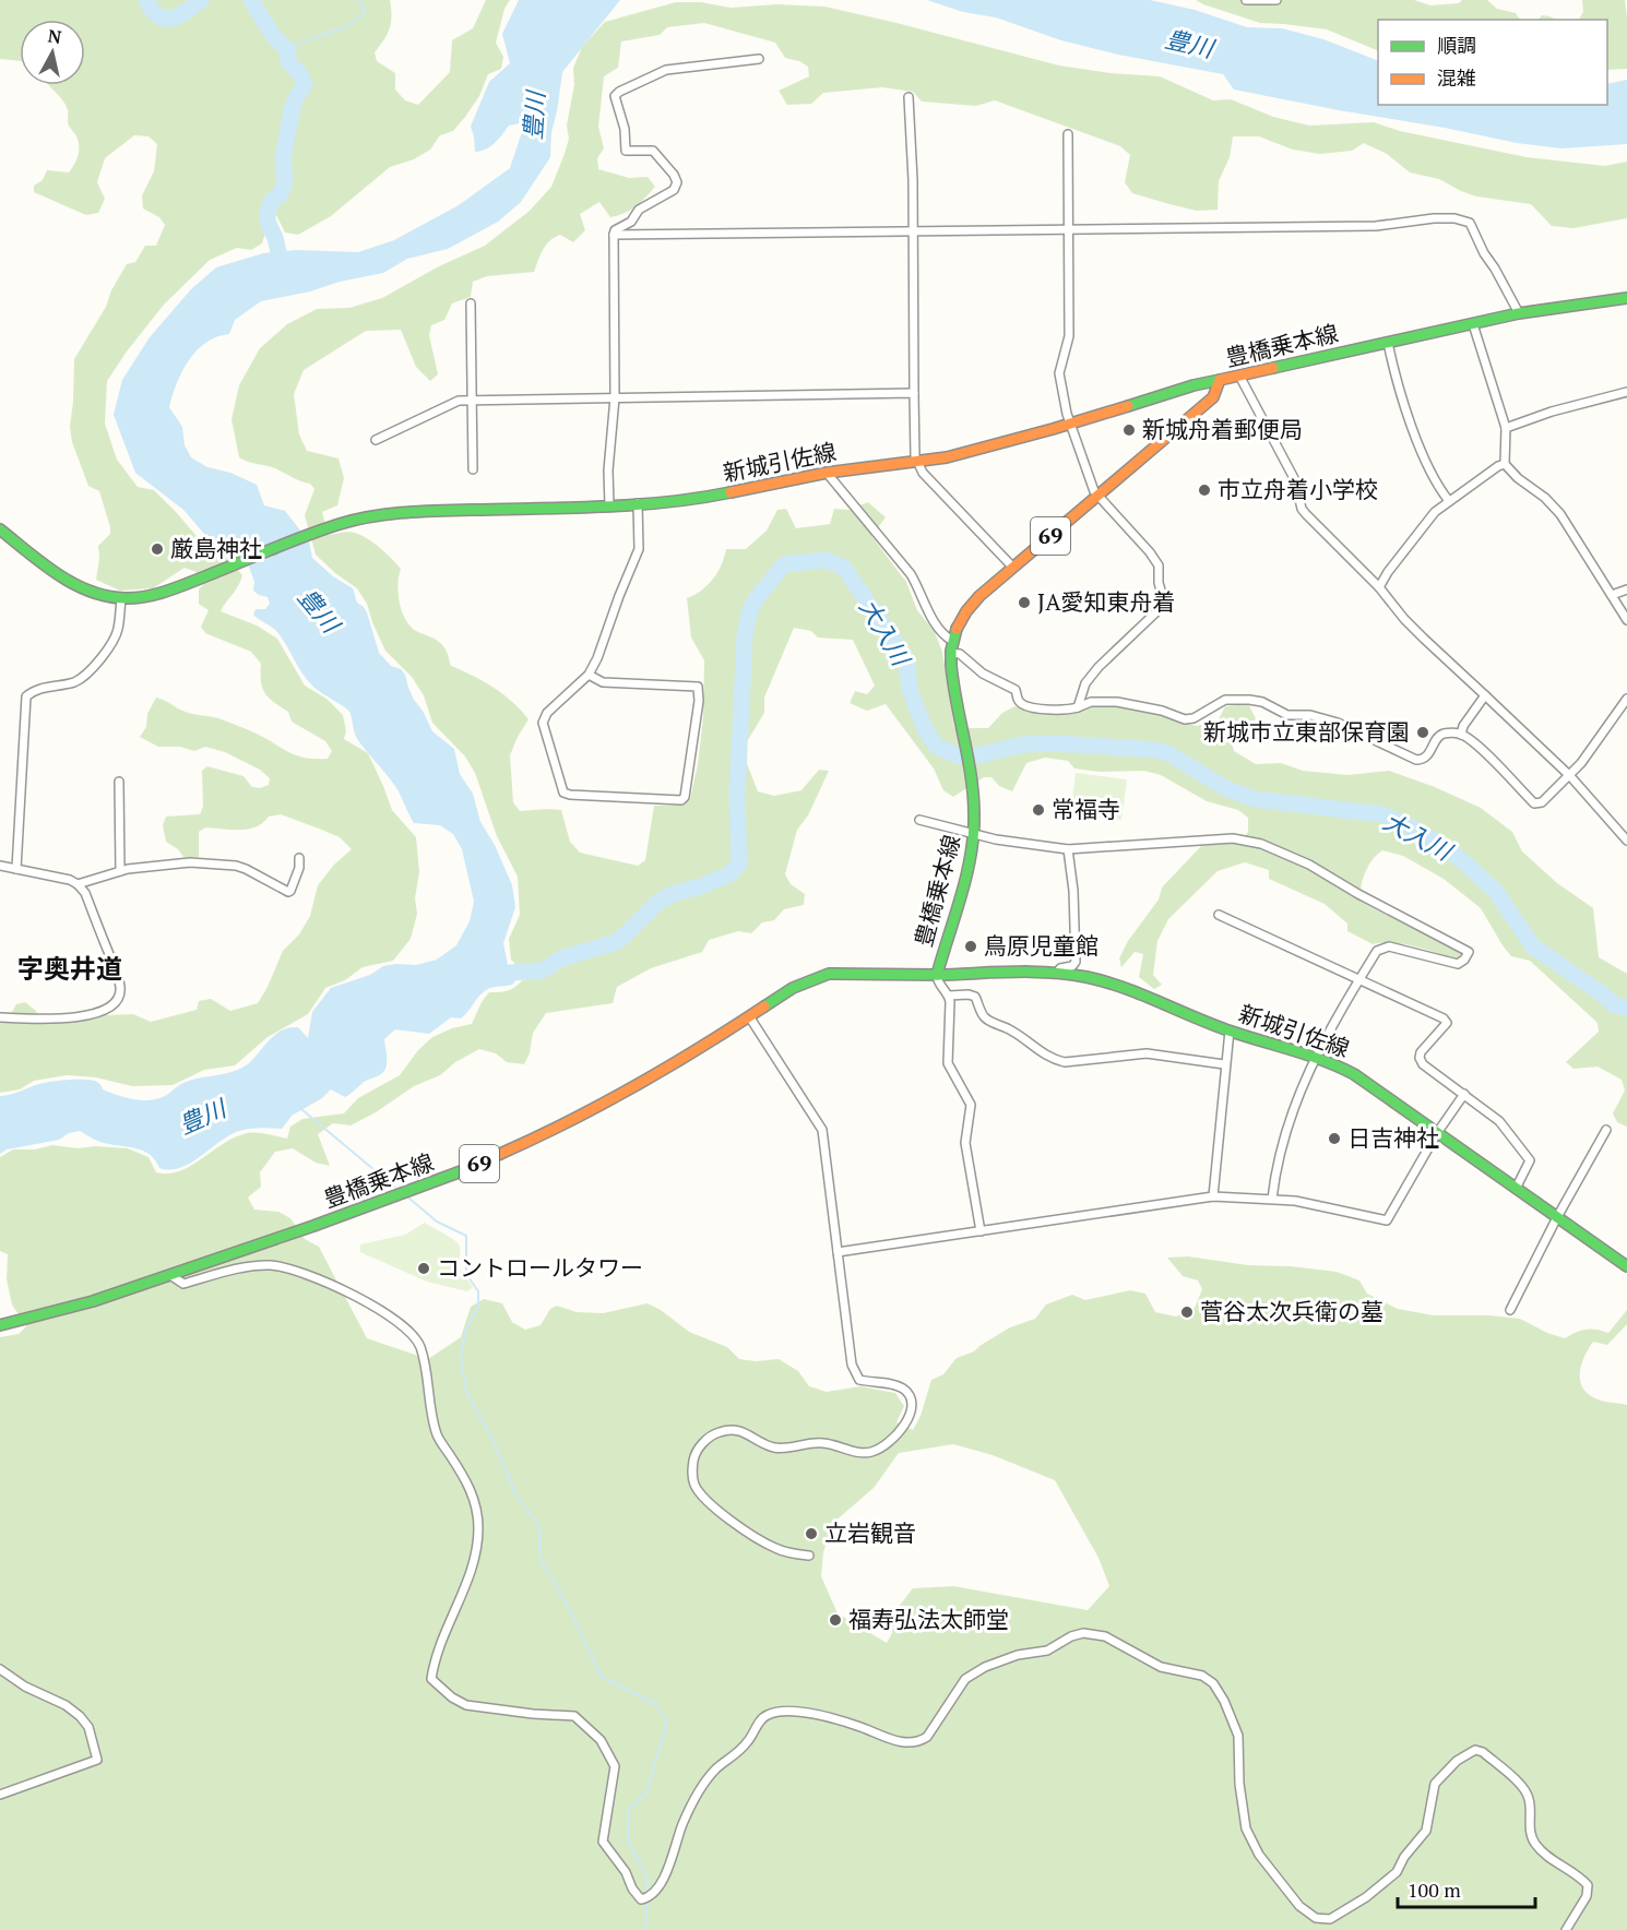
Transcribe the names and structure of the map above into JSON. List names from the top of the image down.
{
  "streets": {
    "main road": ["豊橋乗本線", "新城引佐線", "69"]
  },
  "crossings": [
    ["豊橋乗本線", "新城引佐線"]
  ],
  "districts": ["字奥井道"],
  "water": ["豊川", "大入川"],
  "places": [
    "新城舟着郵便局",
    "市立舟着小学校",
    "厳島神社",
    "JA愛知東舟着",
    "新城市立東部保育園",
    "常福寺",
    "鳥原児童館",
    "日吉神社",
    "コントロールタワー",
    "菅谷太次兵衛の墓",
    "立岩観音",
    "福寿弘法太師堂"
  ],
  "legend": ["順調", "混雑"],
  "scale_bar": "100 m",
  "north": "top"
}
